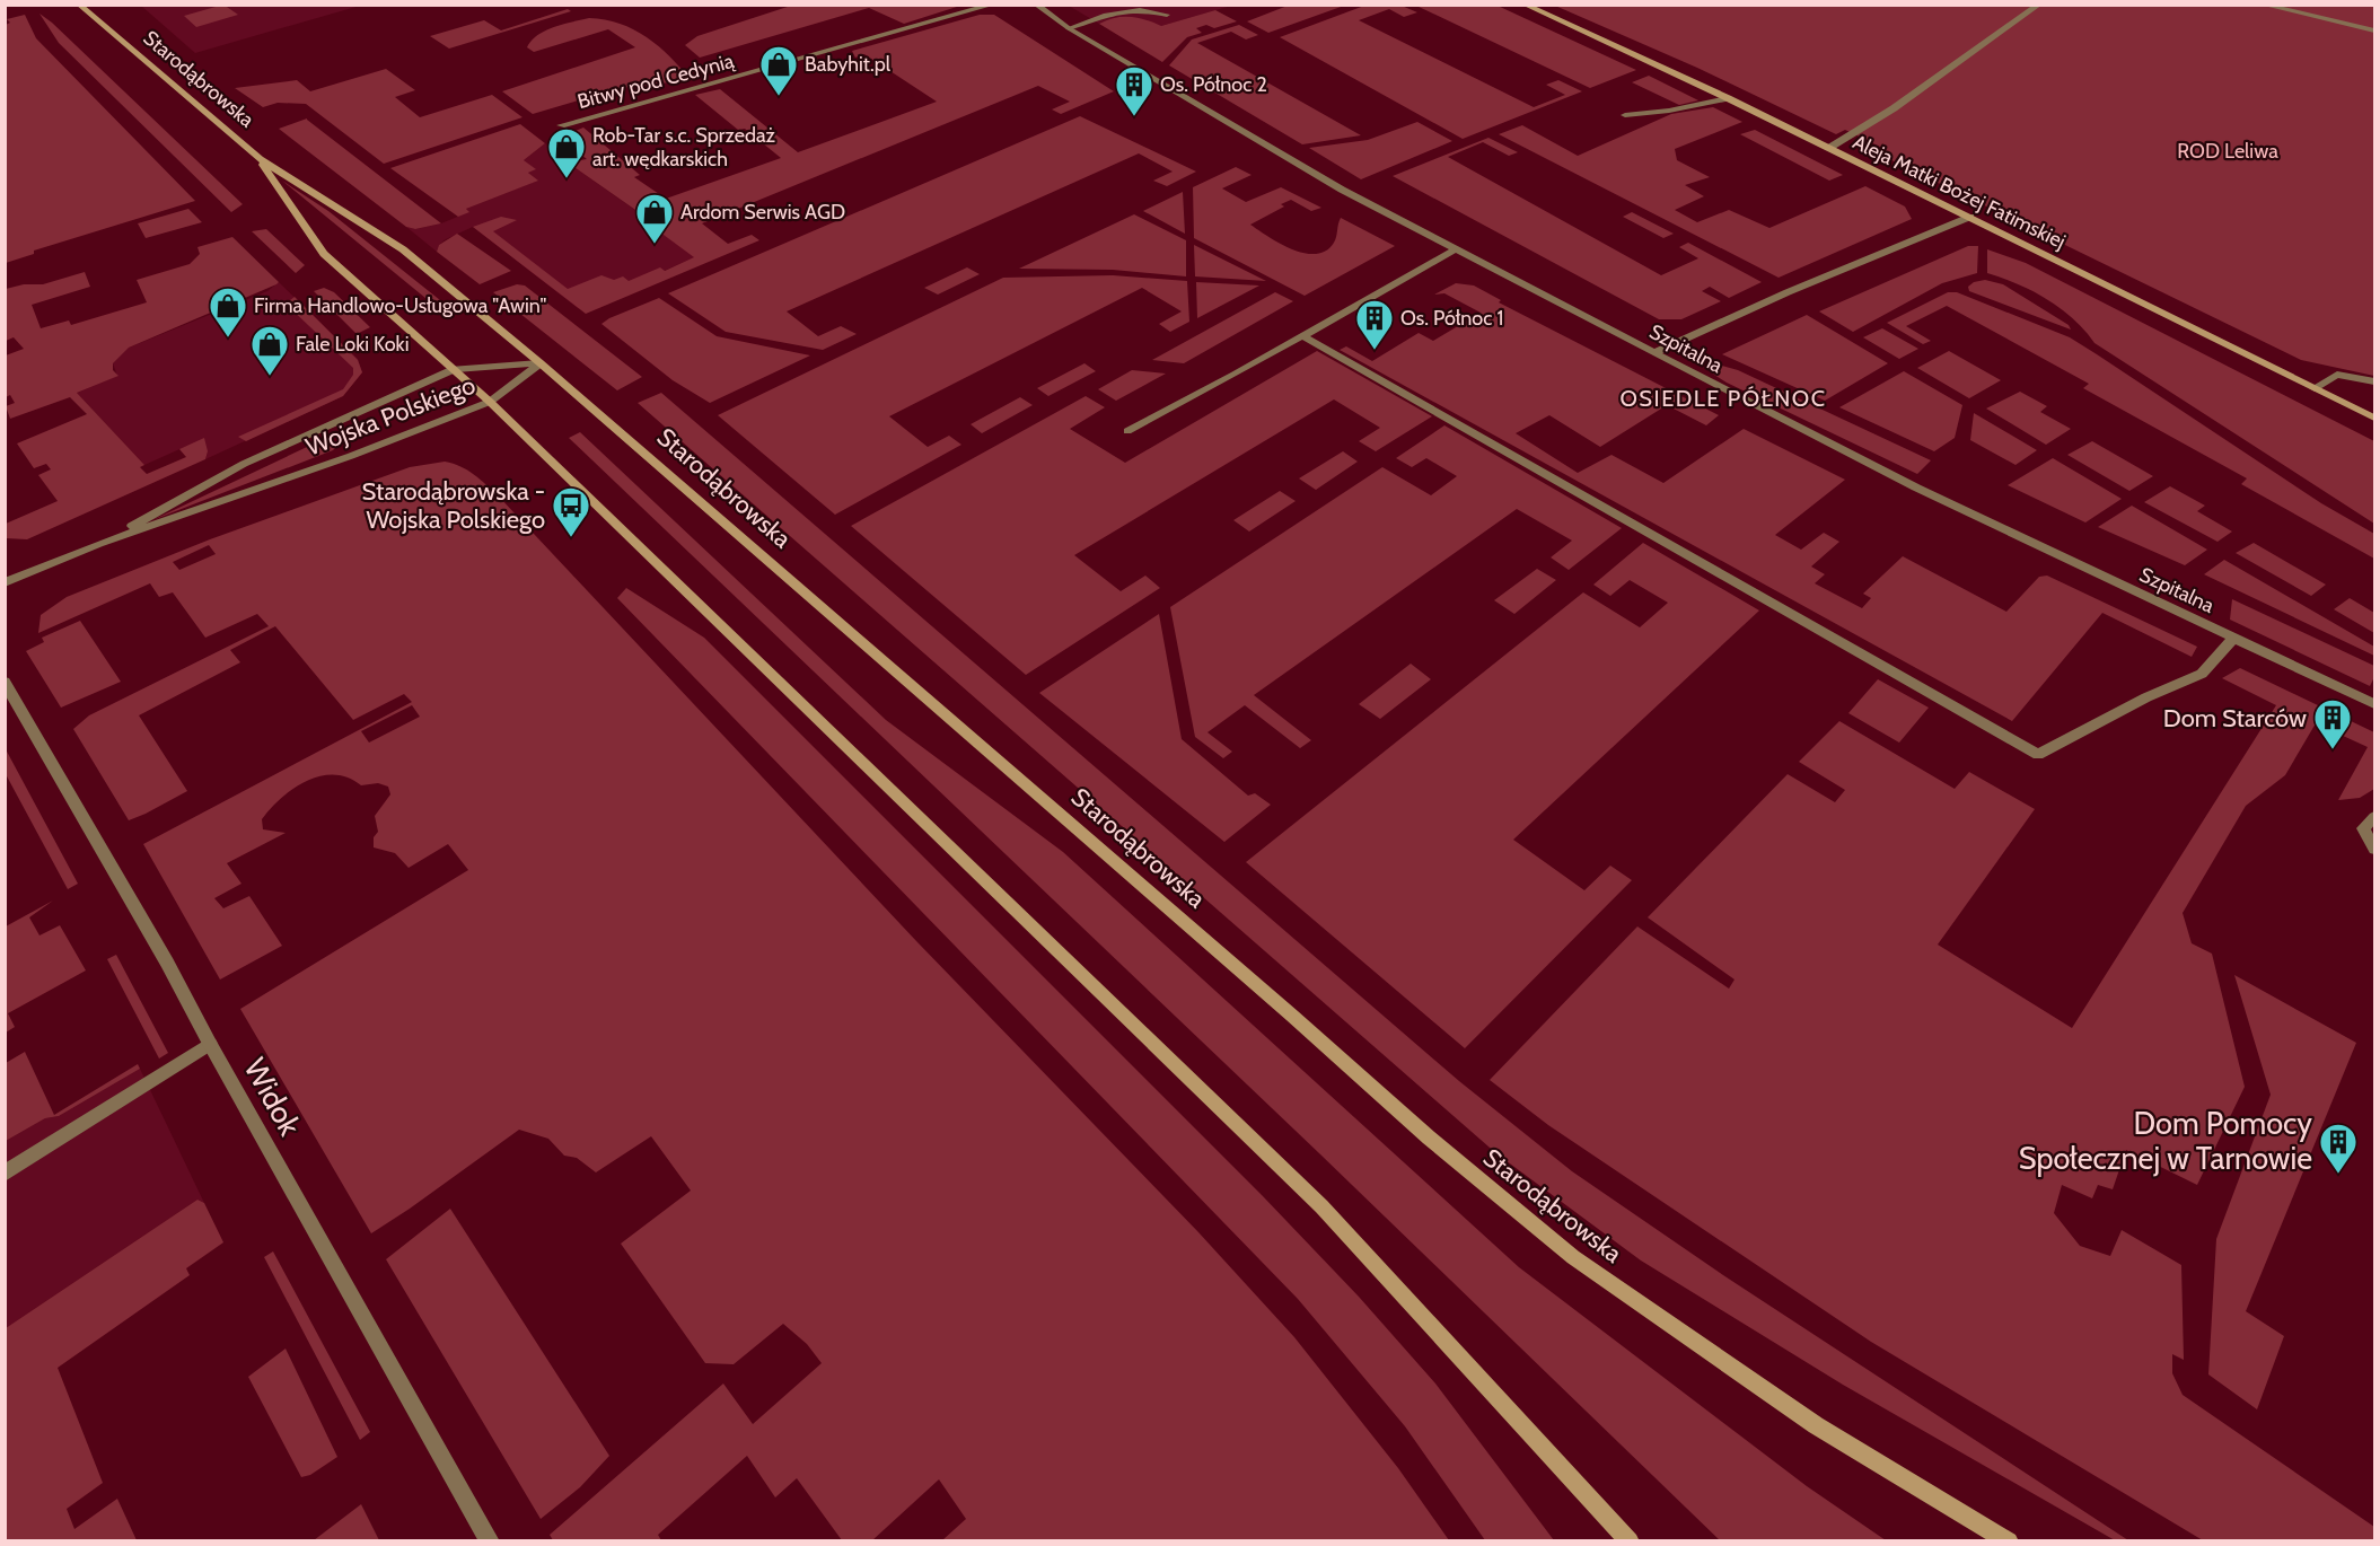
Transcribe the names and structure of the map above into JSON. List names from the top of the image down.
{
  "streets": {
    "street": [
      "Starodąbrowska",
      "Bitwy pod Cedynią",
      "Aleja Matki Bożej Fatimskiej",
      "Szpitalna",
      "Wojska Polskiego",
      "Widok"
    ]
  },
  "crossings": [
    ["Starodąbrowska", "Wojska Polskiego"]
  ],
  "districts": ["OSIEDLE PÓŁNOC"],
  "parks": ["ROD Leliwa"],
  "places": {
    "shop": [
      "Babyhit.pl",
      "Rob-Tar s.c. Sprzedaż art. wędkarskich",
      "Ardom Serwis AGD",
      "Firma Handlowo-Usługowa \"Awin\"",
      "Fale Loki Koki"
    ],
    "building": [
      "Os. Północ 2",
      "Os. Północ 1",
      "Dom Starców",
      "Dom Pomocy Społecznej w Tarnowie"
    ],
    "bus stop": ["Starodąbrowska - Wojska Polskiego"]
  }
}
